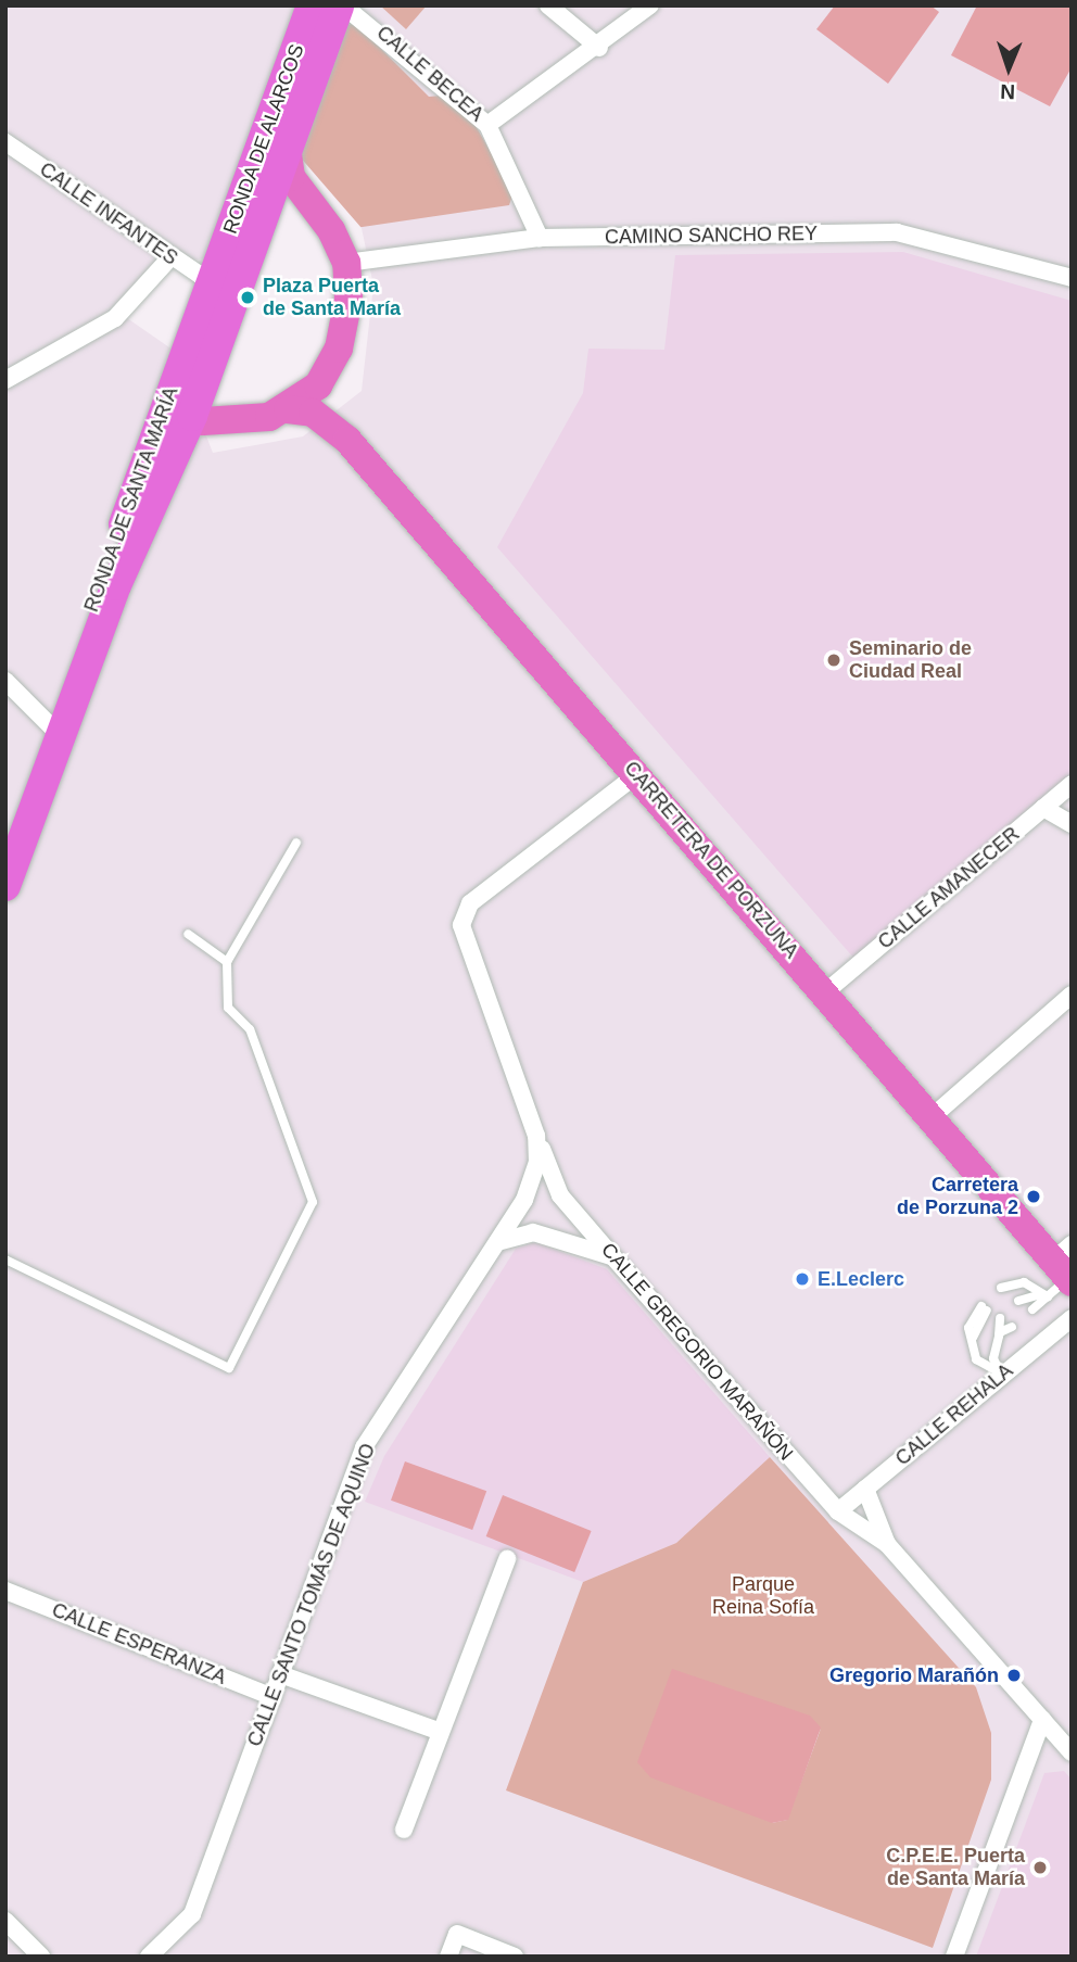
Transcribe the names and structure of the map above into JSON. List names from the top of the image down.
{
  "streets": {
    "highway": ["RONDA DE ALARCOS", "RONDA DE SANTA MARÍA"],
    "main road": ["CARRETERA DE PORZUNA"],
    "street": [
      "CALLE BECEA",
      "CALLE INFANTES",
      "CAMINO SANCHO REY",
      "CALLE AMANECER",
      "CALLE GREGORIO MARAÑÓN",
      "CALLE REHALA",
      "CALLE SANTO TOMÁS DE AQUINO",
      "CALLE ESPERANZA"
    ]
  },
  "crossings": [
    ["CALLE BECEA", "RONDA DE ALARCOS"],
    ["CALLE BECEA", "CAMINO SANCHO REY"],
    ["RONDA DE ALARCOS", "CALLE INFANTES"],
    ["RONDA DE ALARCOS", "RONDA DE SANTA MARÍA"],
    ["CALLE INFANTES", "RONDA DE SANTA MARÍA"],
    ["CARRETERA DE PORZUNA", "CALLE AMANECER"],
    ["CARRETERA DE PORZUNA", "CALLE SANTO TOMÁS DE AQUINO"],
    ["CALLE GREGORIO MARAÑÓN", "CALLE REHALA"],
    ["CALLE GREGORIO MARAÑÓN", "CALLE SANTO TOMÁS DE AQUINO"],
    ["CALLE SANTO TOMÁS DE AQUINO", "CALLE ESPERANZA"]
  ],
  "parks": ["Parque Reina Sofía"],
  "places": [
    "Plaza Puerta de Santa María",
    "Seminario de Ciudad Real",
    "Carretera de Porzuna 2",
    "E.Leclerc",
    "Gregorio Marañón",
    "C.P.E.E. Puerta de Santa María"
  ],
  "north": "bottom"
}
